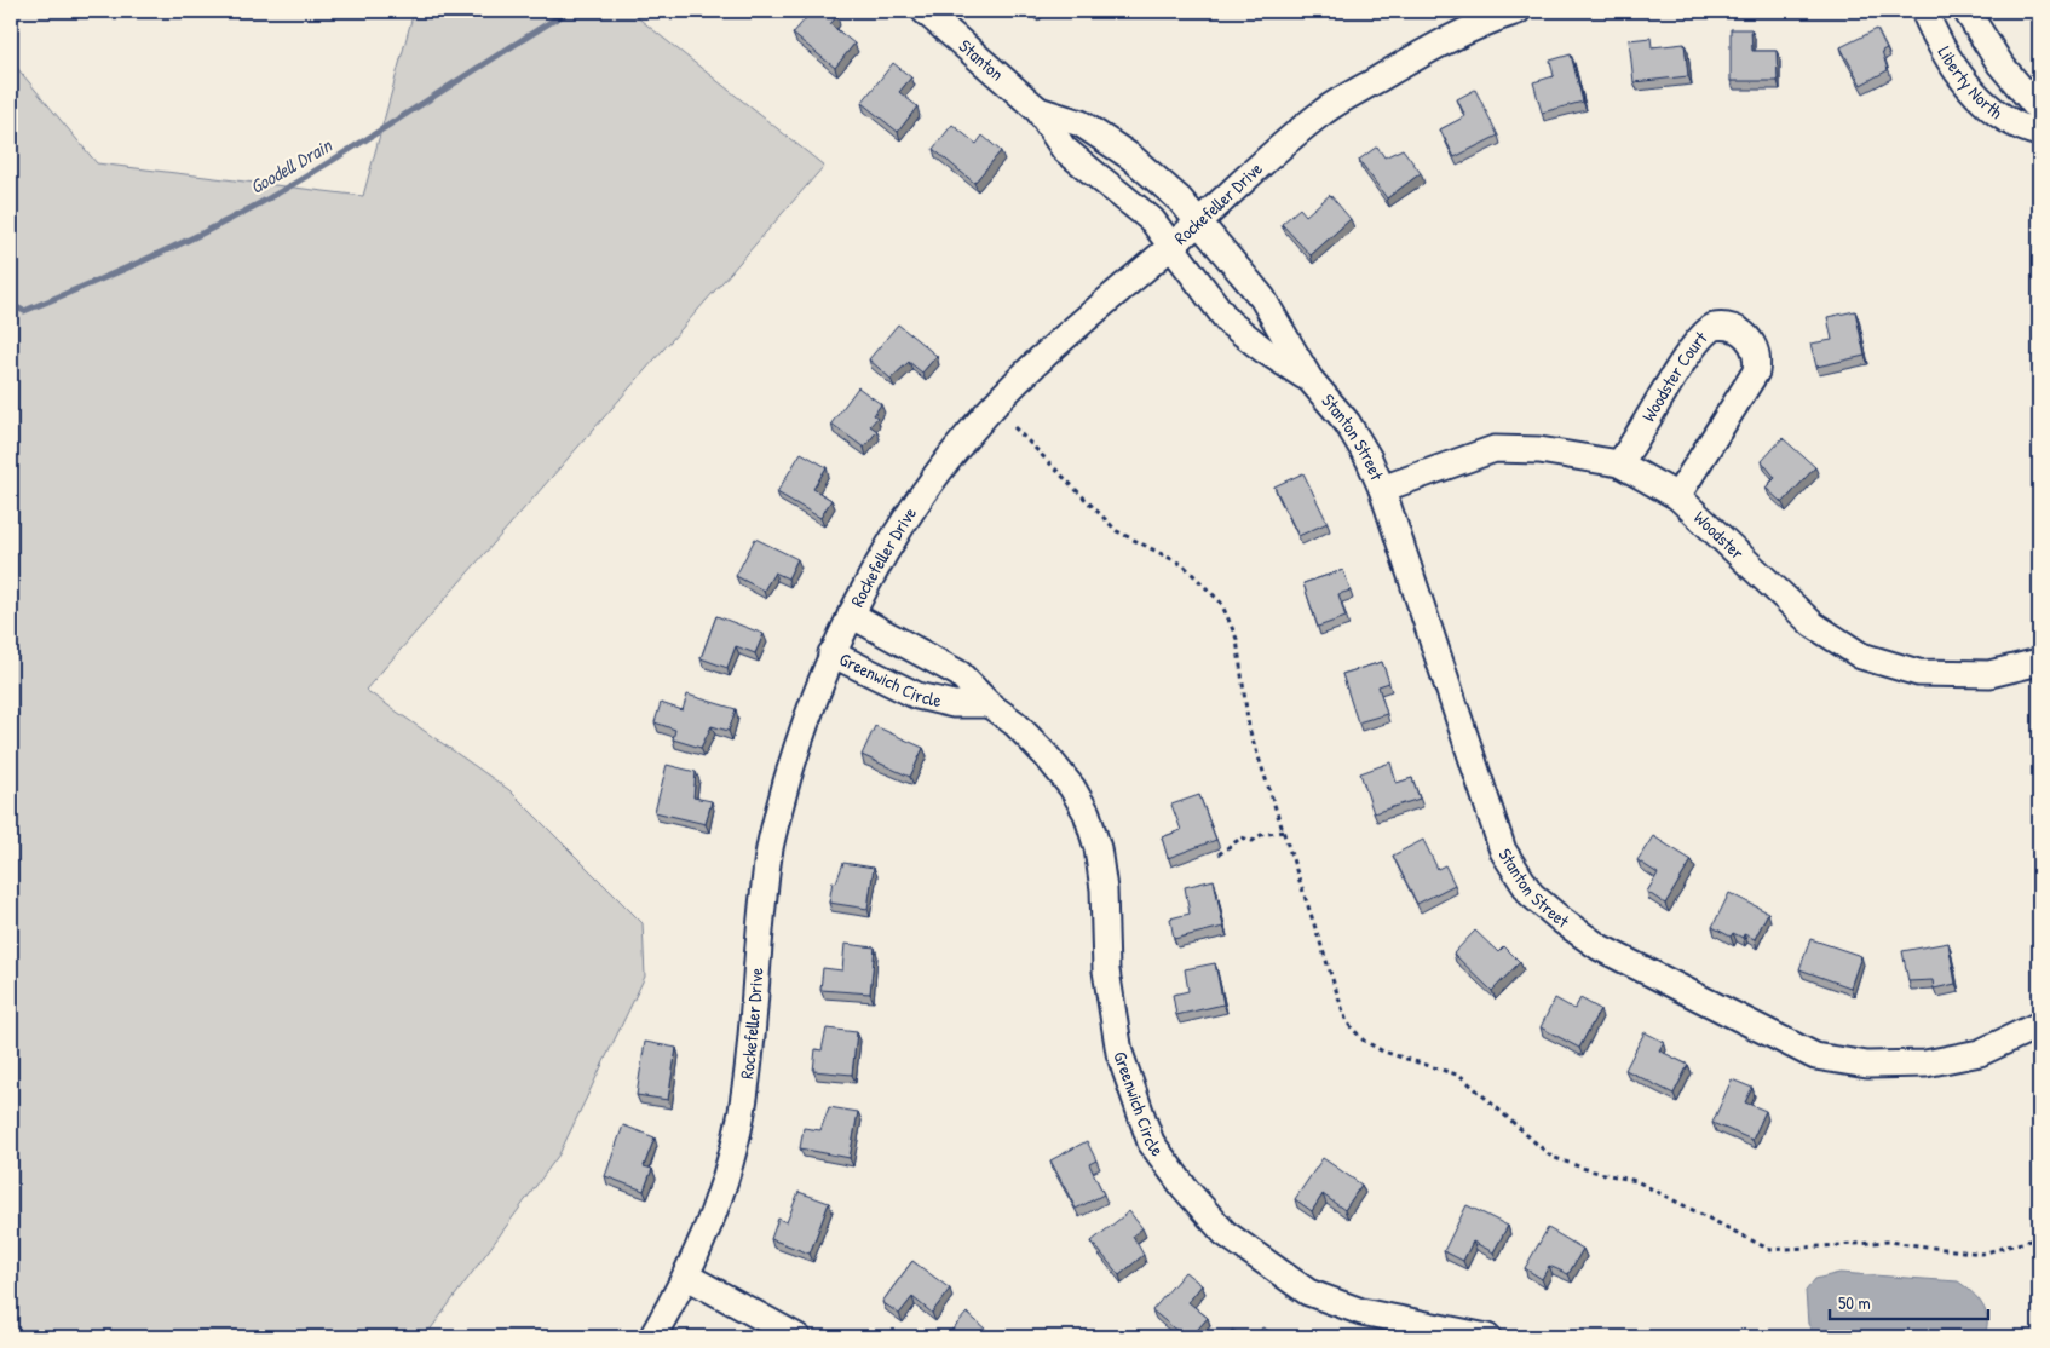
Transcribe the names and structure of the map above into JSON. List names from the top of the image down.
{
  "streets": {
    "street": [
      "Stanton",
      "Liberty North",
      "Rockefeller Drive",
      "Woodster Court",
      "Stanton Street",
      "Woodster",
      "Greenwich Circle"
    ]
  },
  "crossings": [
    ["Stanton", "Stanton Street"],
    ["Rockefeller Drive", "Stanton Street"],
    ["Rockefeller Drive", "Greenwich Circle"],
    ["Woodster Court", "Woodster"],
    ["Stanton Street", "Woodster"]
  ],
  "water": ["Goodell Drain"],
  "scale_bar": "50 m"
}
